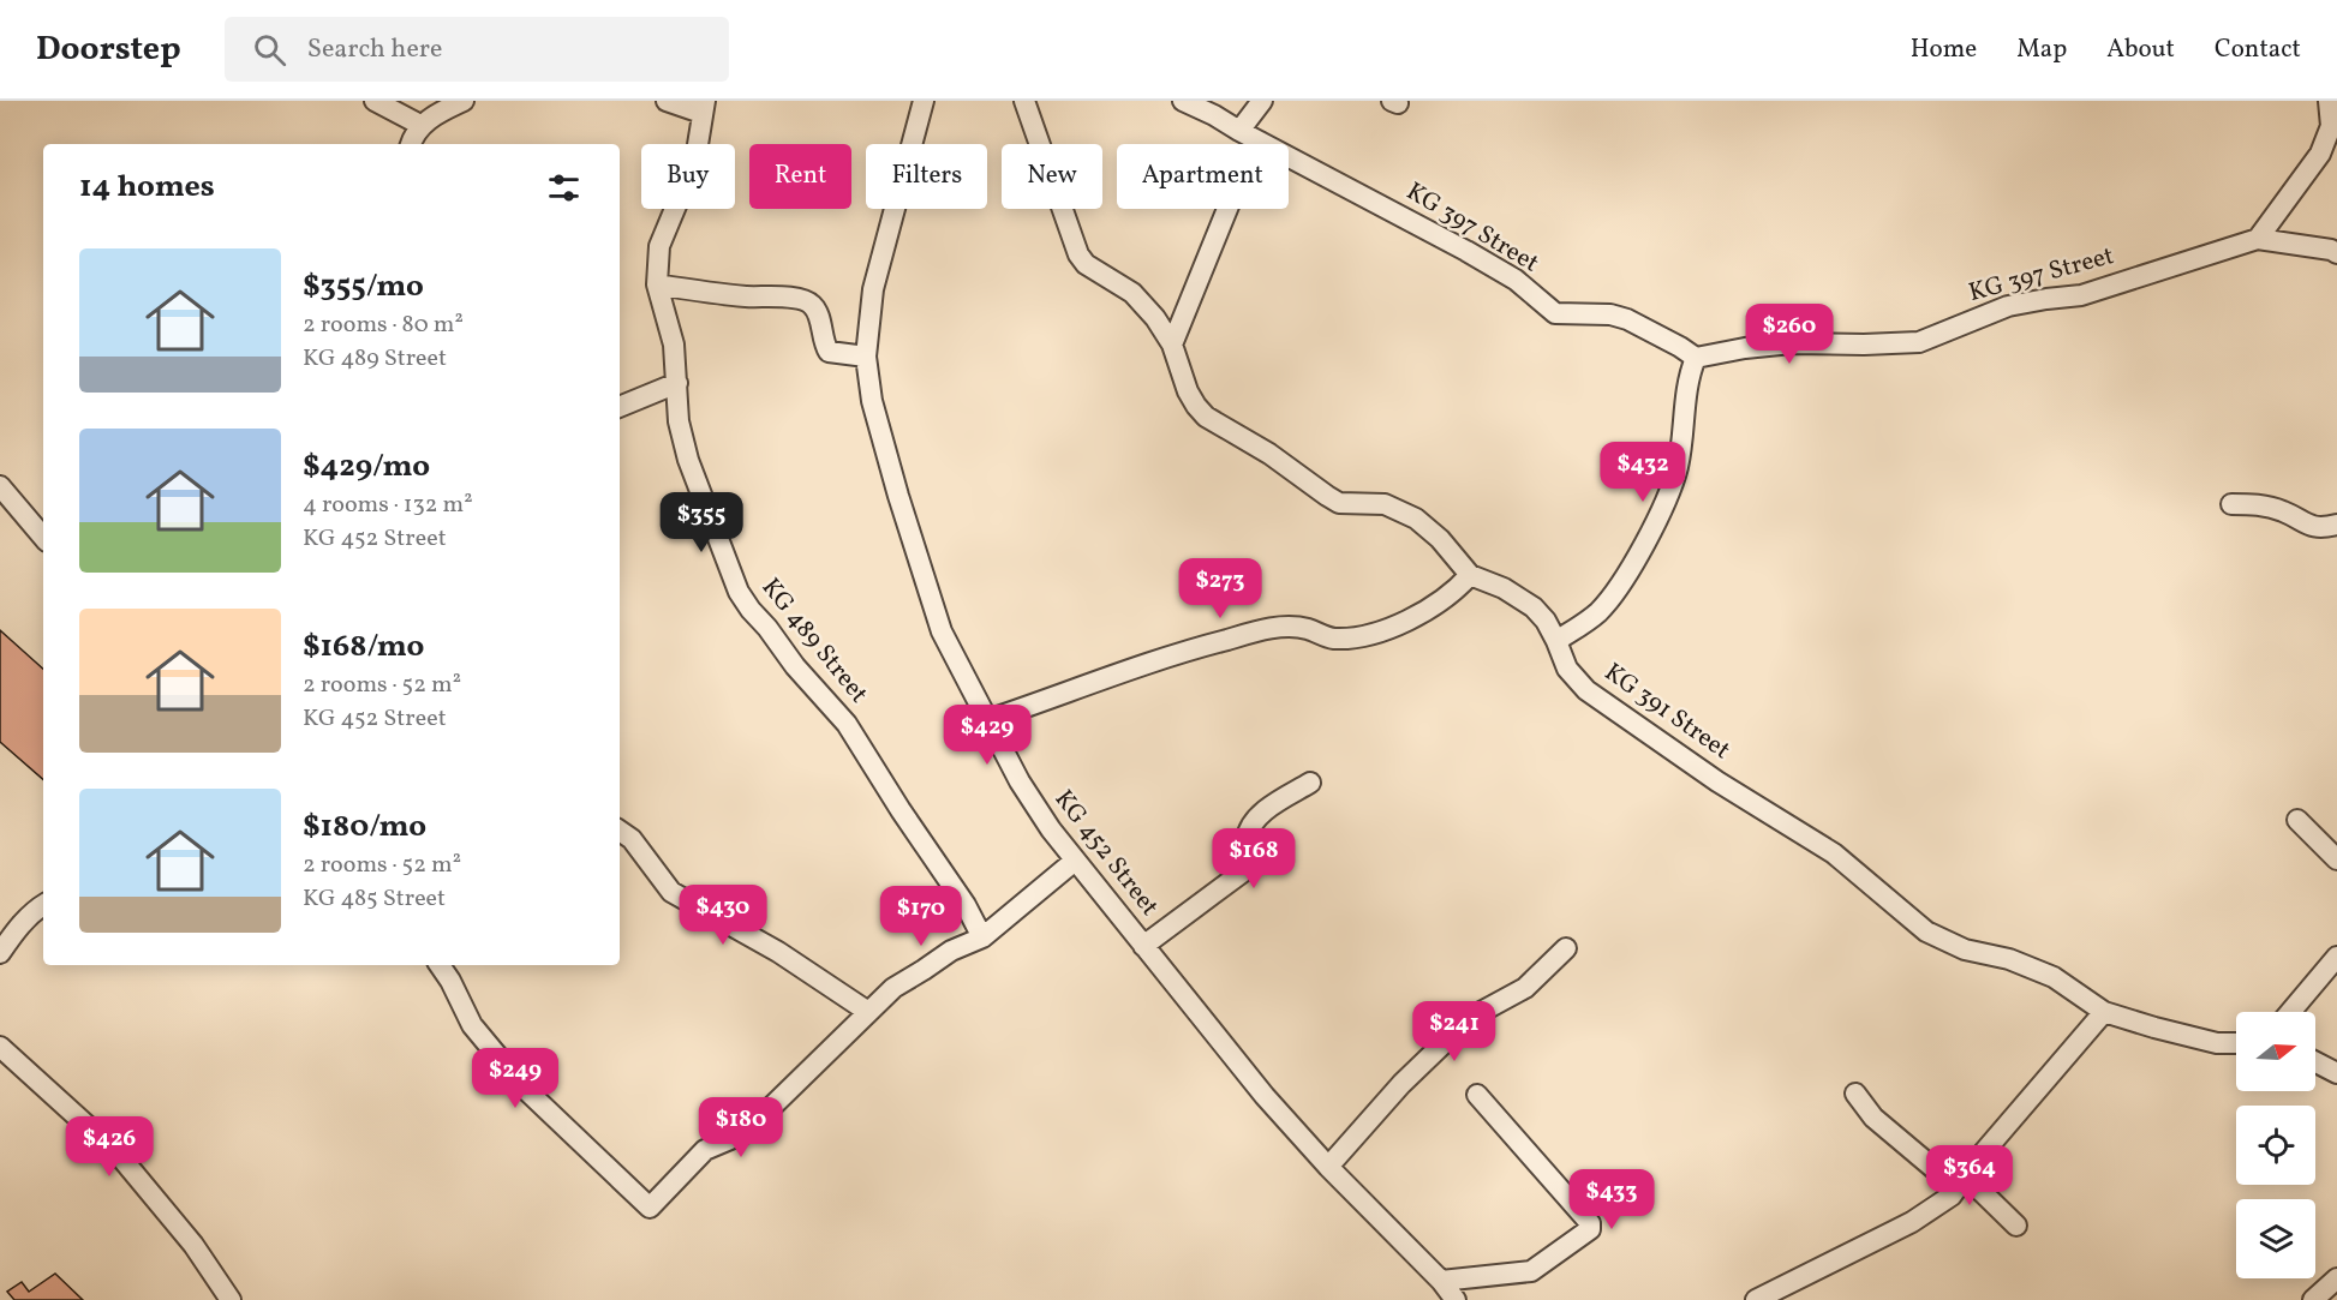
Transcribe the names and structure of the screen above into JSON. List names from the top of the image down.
{
  "streets": {
    "street": [
      "KG 397 Street",
      "KG 489 Street",
      "KG 391 Street",
      "KG 452 Street"
    ]
  },
  "north": "right",
  "page": {
    "header": "Doorstep",
    "search": "Search here",
    "nav": [
      "Home",
      "Map",
      "About",
      "Contact"
    ],
    "chip": [
      "Buy",
      "Rent",
      "Filters",
      "New",
      "Apartment"
    ],
    "heading": "14 homes",
    "list": [
      {
        "name": "$355/mo",
        "note": "2 rooms · 80 m² · KG 489 Street"
      },
      {
        "name": "$429/mo",
        "note": "4 rooms · 132 m² · KG 452 Street"
      },
      {
        "name": "$168/mo",
        "note": "2 rooms · 52 m² · KG 452 Street"
      },
      {
        "name": "$180/mo",
        "note": "2 rooms · 52 m² · KG 485 Street"
      }
    ],
    "price": [
      "$260",
      "$432",
      "$355",
      "$273",
      "$429",
      "$168",
      "$430",
      "$170",
      "$241",
      "$249",
      "$180",
      "$426",
      "$364",
      "$433"
    ]
  }
}
